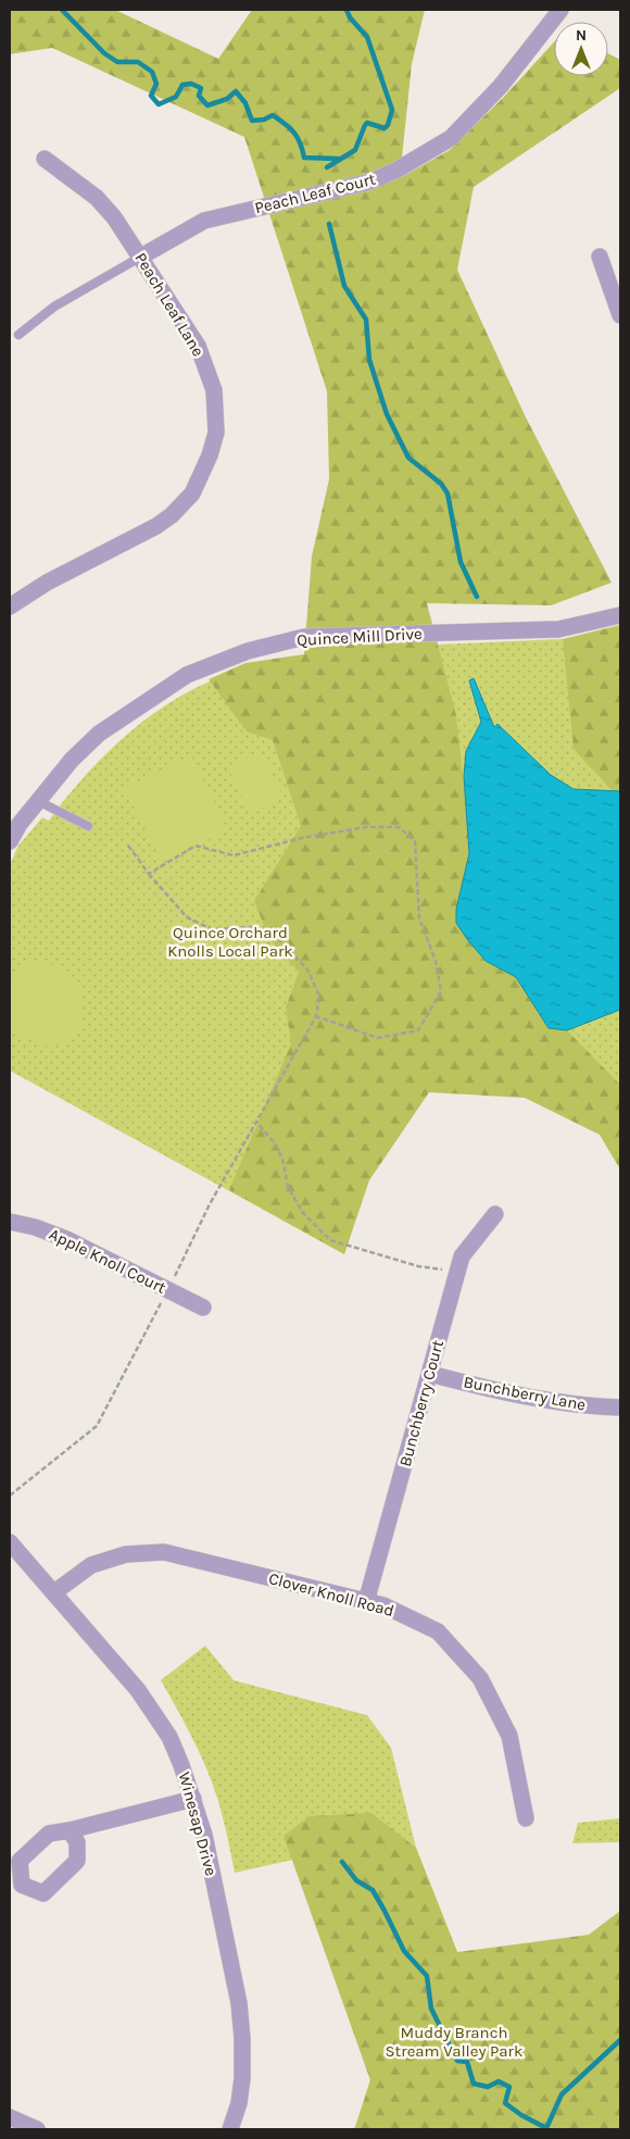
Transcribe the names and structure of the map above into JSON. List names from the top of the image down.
{
  "streets": {
    "street": [
      "Peach Leaf Court",
      "Peach Leaf Lane",
      "Quince Mill Drive",
      "Apple Knoll Court",
      "Bunchberry Lane",
      "Bunchberry Court",
      "Clover Knoll Road",
      "Winesap Drive"
    ]
  },
  "crossings": [
    ["Peach Leaf Court", "Peach Leaf Lane"],
    ["Bunchberry Lane", "Bunchberry Court"],
    ["Bunchberry Court", "Clover Knoll Road"],
    ["Clover Knoll Road", "Winesap Drive"]
  ],
  "parks": ["Quince Orchard Knolls Local Park", "Muddy Branch Stream Valley Park"],
  "north": "top"
}
